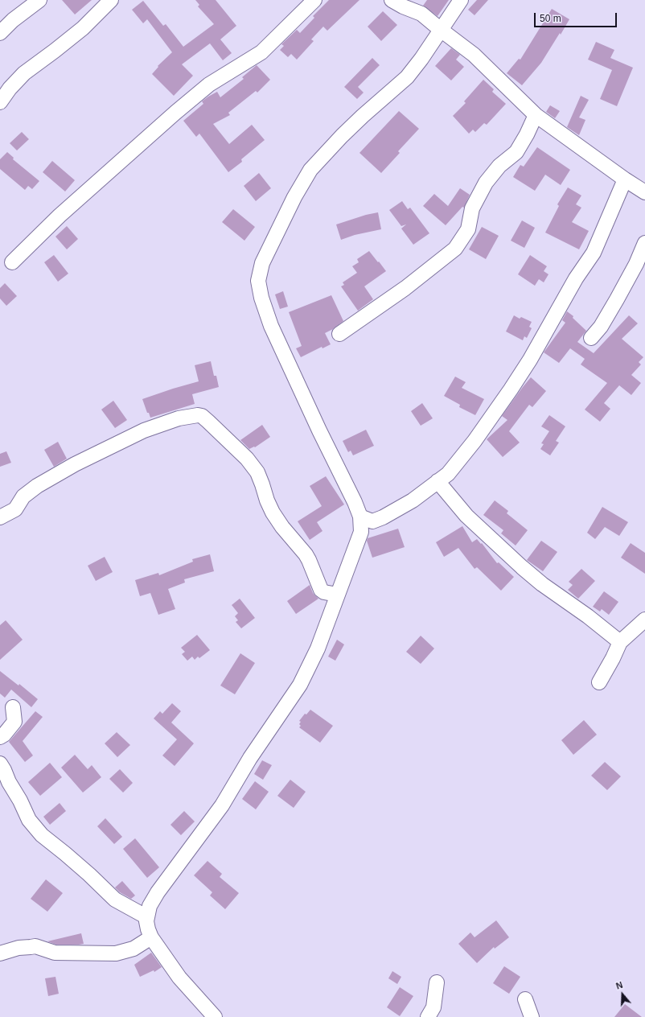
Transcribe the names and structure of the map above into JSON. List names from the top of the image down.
{
  "scale_bar": "50 m",
  "north": "top"
}
